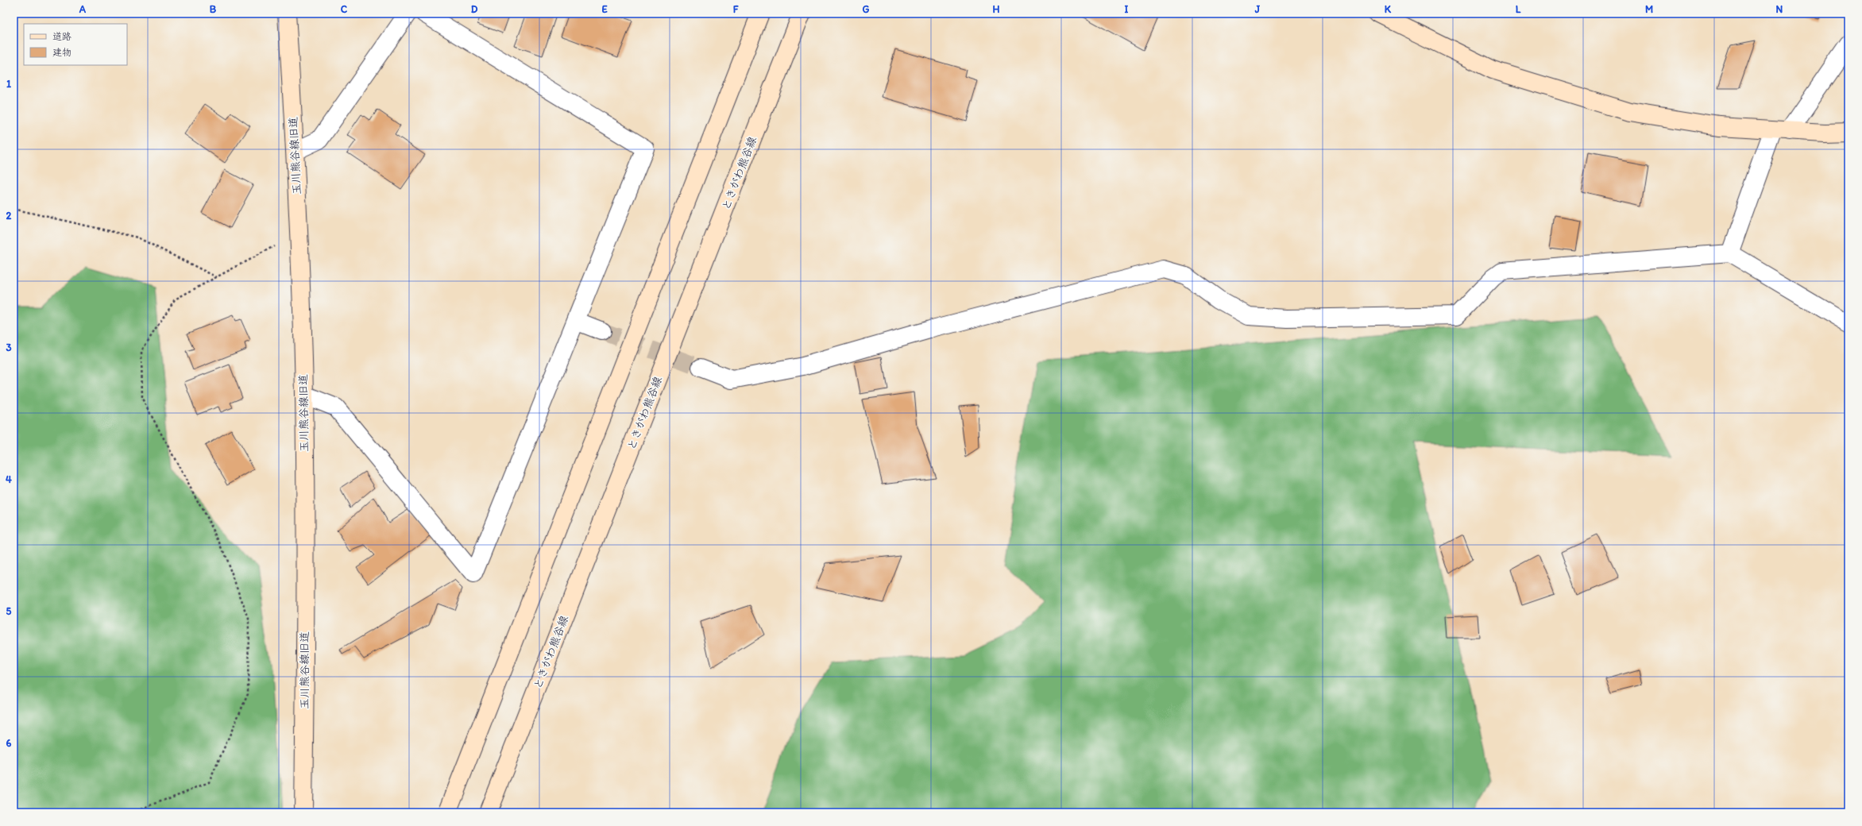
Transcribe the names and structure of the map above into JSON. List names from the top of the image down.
{
  "streets": {
    "main road": ["玉川熊谷線旧道", "ときがわ熊谷線"]
  },
  "legend": ["道路", "建物"],
  "grid": {
    "columns": [
      "A",
      "B",
      "C",
      "D",
      "E",
      "F",
      "G",
      "H",
      "I",
      "J",
      "K",
      "L",
      "M",
      "N"
    ],
    "rows": [
      "1",
      "2",
      "3",
      "4",
      "5",
      "6"
    ]
  }
}
